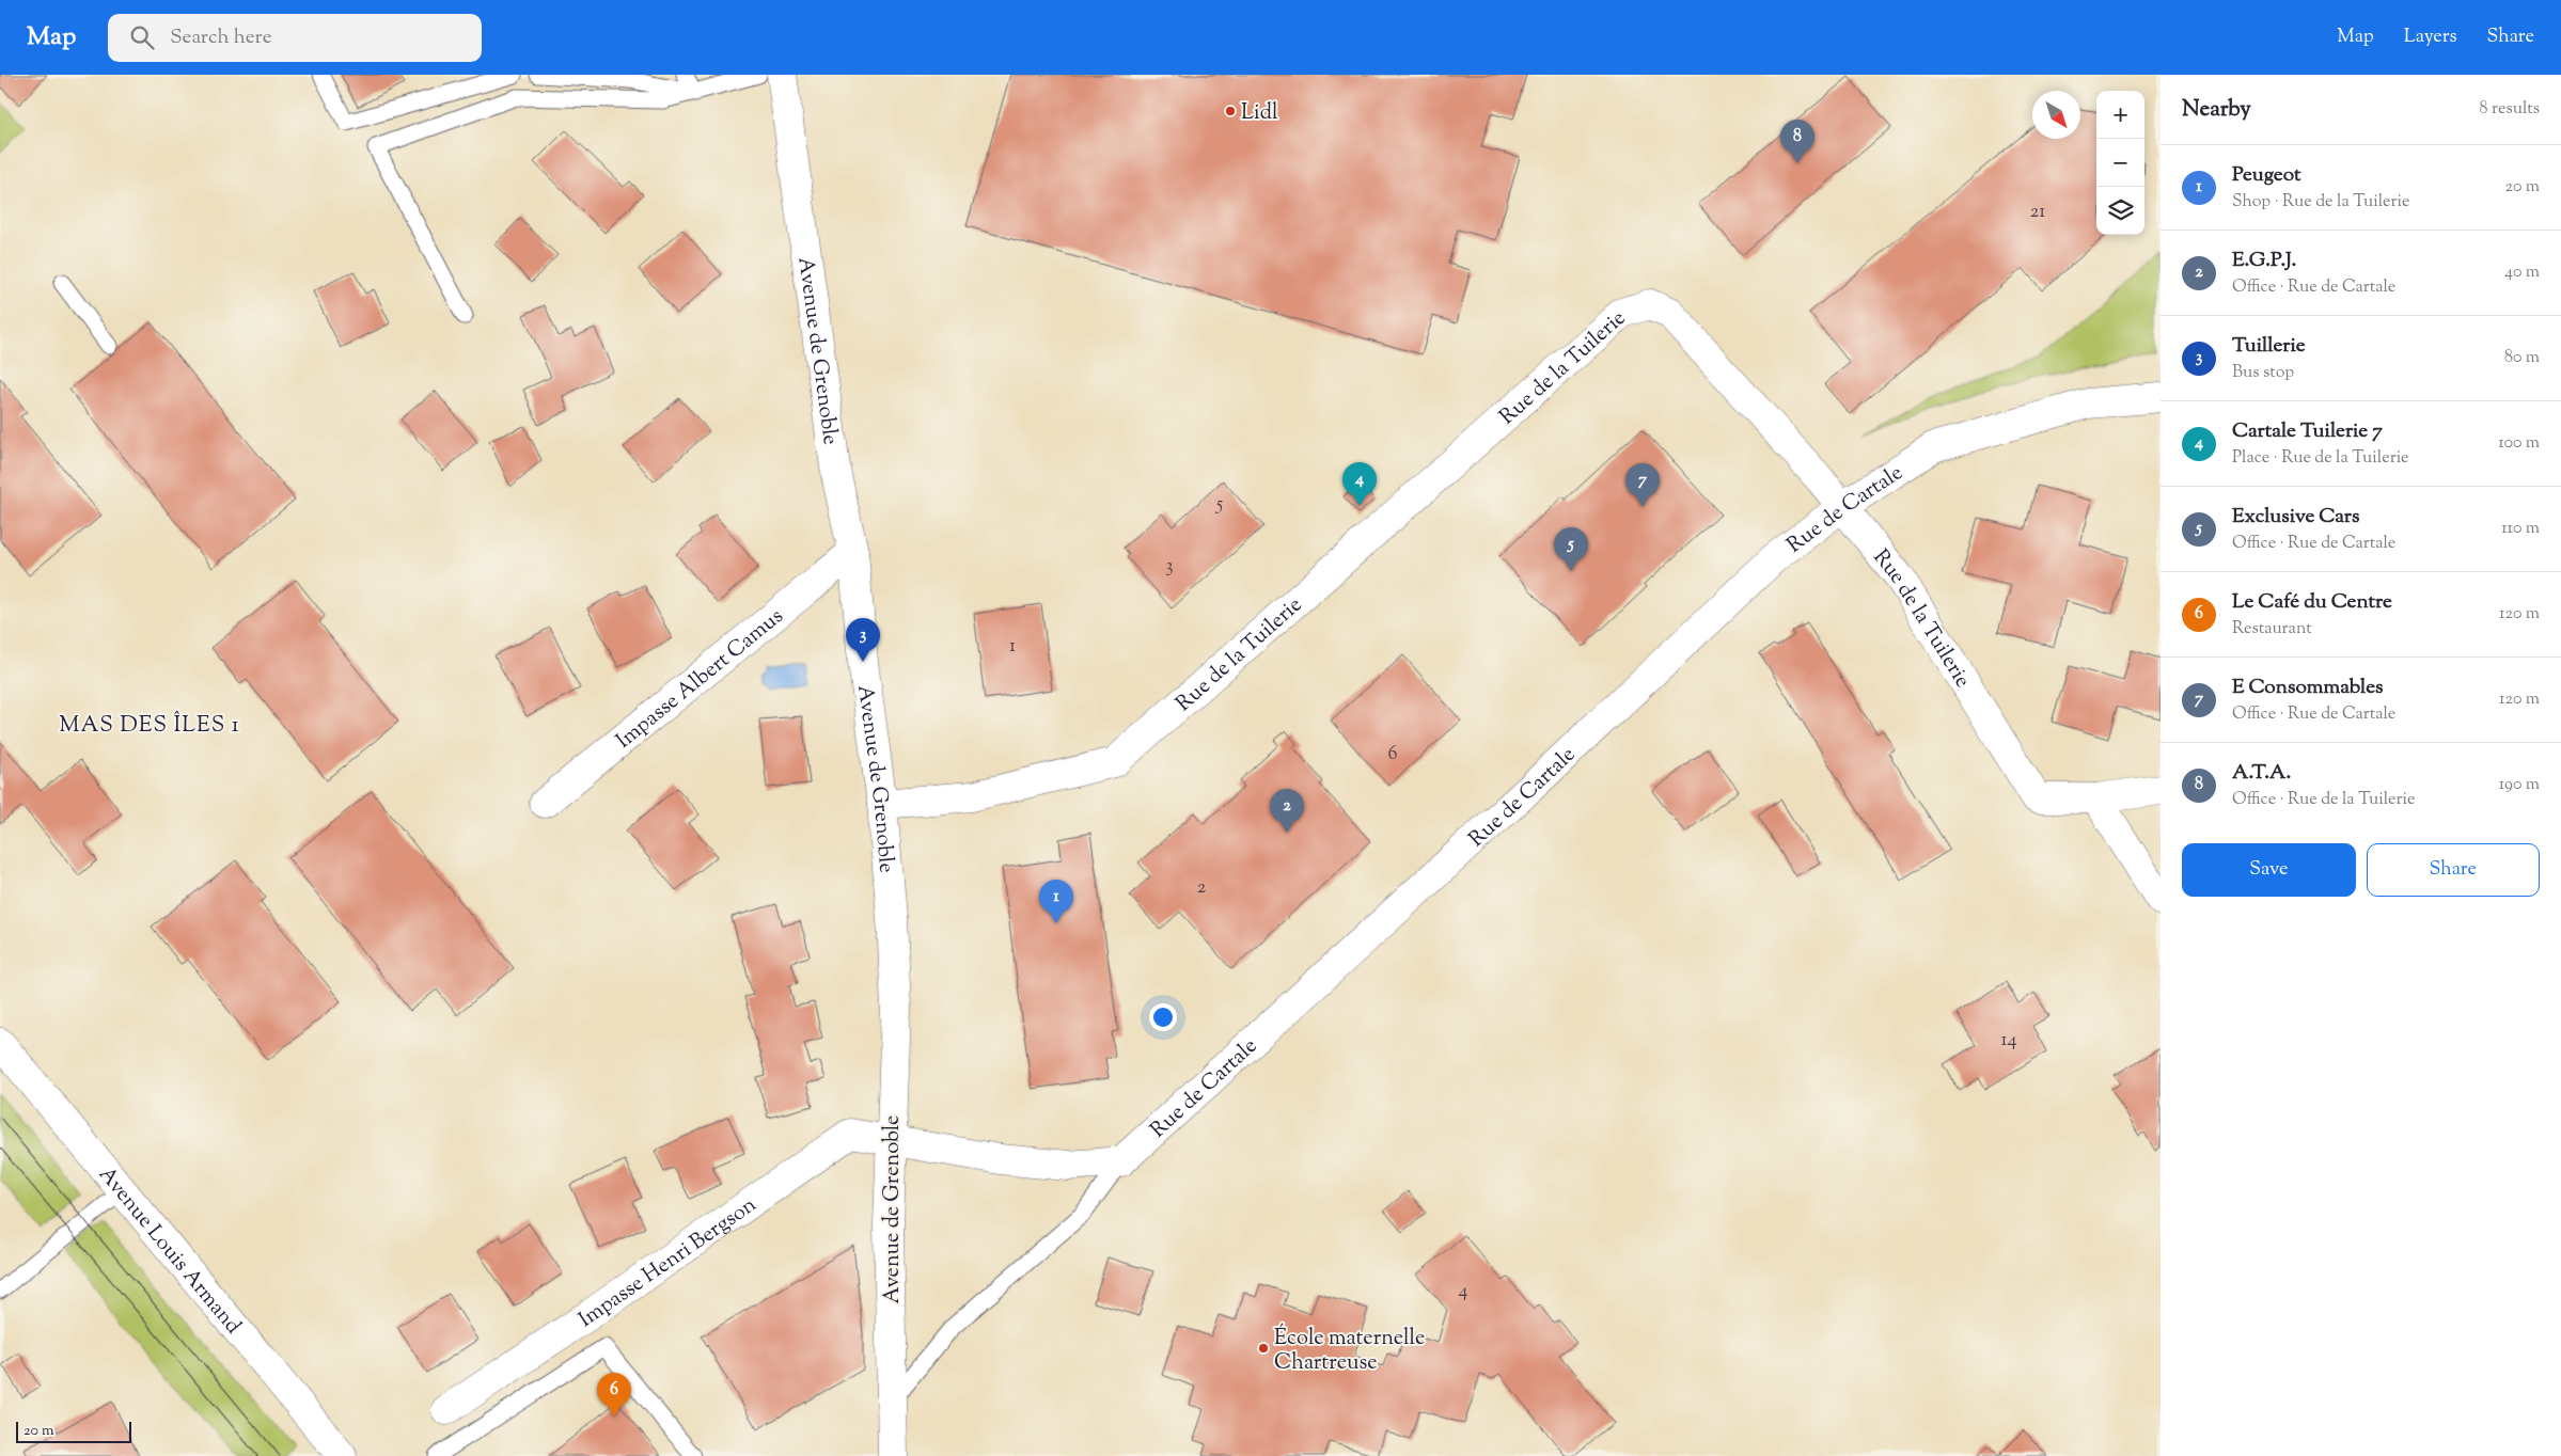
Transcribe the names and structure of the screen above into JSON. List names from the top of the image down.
{
  "streets": {
    "street": [
      "Avenue de Grenoble",
      "Rue de la Tuilerie",
      "Rue de Cartale",
      "Impasse Albert Camus",
      "Avenue Louis Armand",
      "Impasse Henri Bergson"
    ]
  },
  "crossings": [
    ["Avenue de Grenoble", "Rue de la Tuilerie"],
    ["Avenue de Grenoble", "Impasse Albert Camus"],
    ["Avenue de Grenoble", "Impasse Henri Bergson"],
    ["Rue de la Tuilerie", "Rue de Cartale"]
  ],
  "districts": ["MAS DES ÎLES 1"],
  "places": ["Lidl", "École maternelle Chartreuse"],
  "house_numbers": [
    "21",
    "5",
    "3",
    "1",
    "6",
    "2",
    "14",
    "4"
  ],
  "scale_bar": "20 m",
  "north": "bottom right",
  "page": {
    "header": "Map",
    "search": "Search here",
    "nav": ["Map", "Layers", "Share"],
    "heading": ["Nearby", "8 results"],
    "map_buttons": ["+", "−"],
    "pins": [
      "8",
      "4",
      "7",
      "5",
      "3",
      "2",
      "1",
      "6"
    ],
    "list": [
      {
        "mark": "1",
        "name": "Peugeot",
        "note": "Shop · Rue de la Tuilerie",
        "value": "20 m"
      },
      {
        "mark": "2",
        "name": "E.G.P.J.",
        "note": "Office · Rue de Cartale",
        "value": "40 m"
      },
      {
        "mark": "3",
        "name": "Tuillerie",
        "note": "Bus stop",
        "value": "80 m"
      },
      {
        "mark": "4",
        "name": "Cartale Tuilerie 7",
        "note": "Place · Rue de la Tuilerie",
        "value": "100 m"
      },
      {
        "mark": "5",
        "name": "Exclusive Cars",
        "note": "Office · Rue de Cartale",
        "value": "110 m"
      },
      {
        "mark": "6",
        "name": "Le Café du Centre",
        "note": "Restaurant",
        "value": "120 m"
      },
      {
        "mark": "7",
        "name": "E Consommables",
        "note": "Office · Rue de Cartale",
        "value": "120 m"
      },
      {
        "mark": "8",
        "name": "A.T.A.",
        "note": "Office · Rue de la Tuilerie",
        "value": "190 m"
      }
    ],
    "buttons": ["Save", "Share"],
    "scale": "20 m"
  }
}
